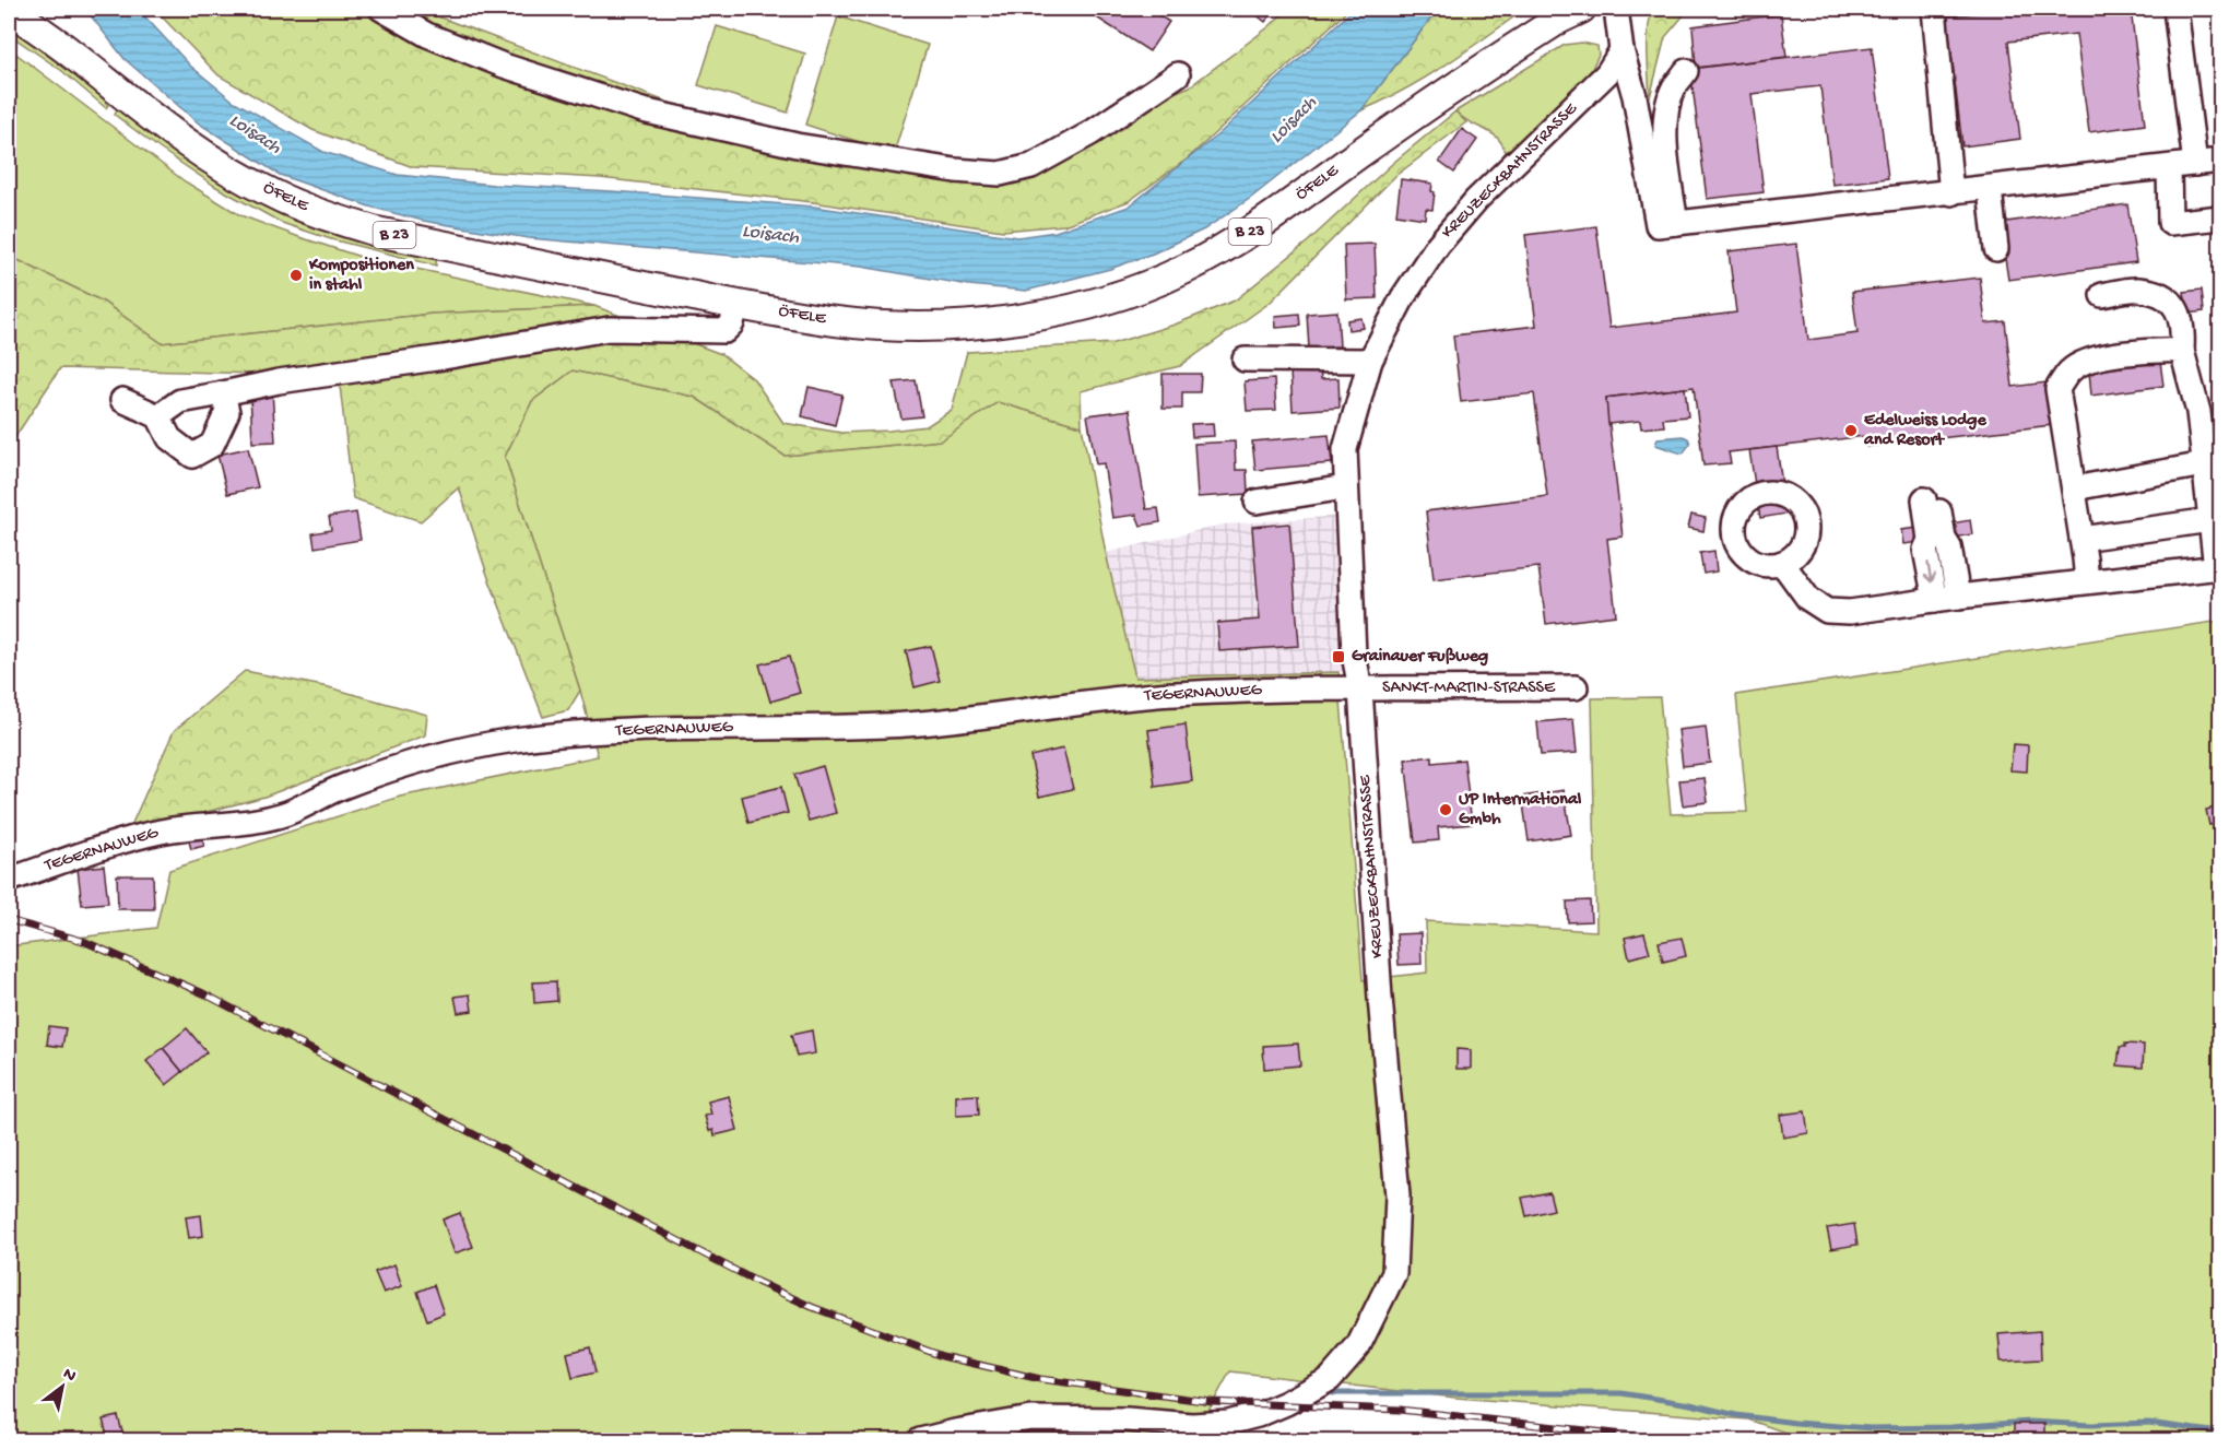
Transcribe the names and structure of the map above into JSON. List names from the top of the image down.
{
  "streets": {
    "main road": ["ÖFELE", "B 23"],
    "street": ["KREUZECKBAHNSTRASSE", "SANKT-MARTIN-STRASSE", "TEGERNAUWEG"]
  },
  "crossings": [
    ["KREUZECKBAHNSTRASSE", "SANKT-MARTIN-STRASSE"],
    ["KREUZECKBAHNSTRASSE", "TEGERNAUWEG"],
    ["SANKT-MARTIN-STRASSE", "TEGERNAUWEG"]
  ],
  "water": ["Loisach"],
  "places": {
    "other": ["Kompositionen in stahl", "Edelweiss Lodge and Resort", "UP Intermational Gmbh"],
    "transit": ["Grainauer Fußweg"]
  },
  "north": "top right"
}
